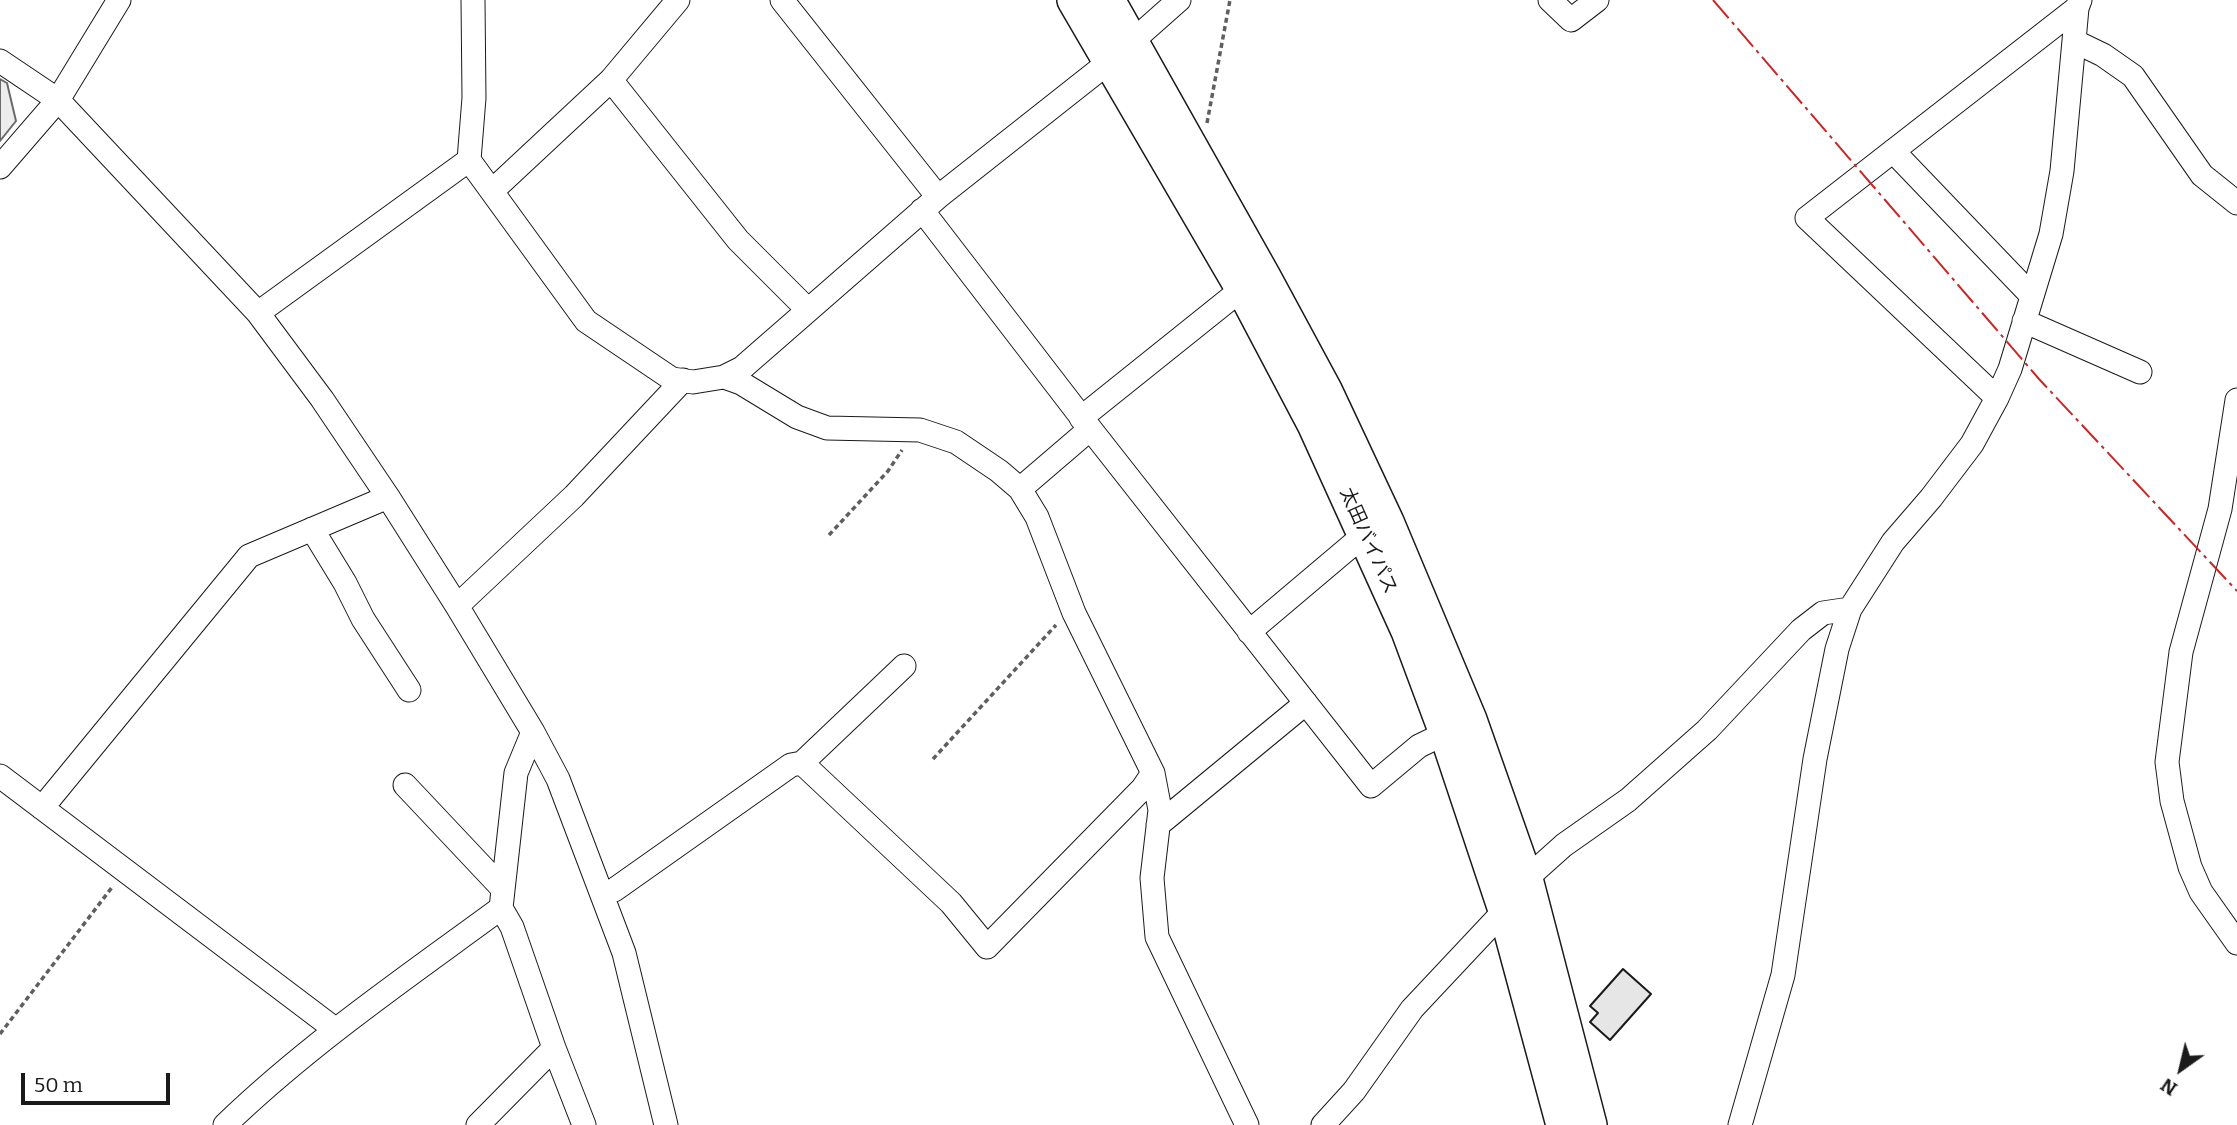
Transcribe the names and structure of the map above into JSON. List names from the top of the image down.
{
  "streets": {
    "highway": ["太田バイパス"]
  },
  "scale_bar": "50 m",
  "north": "bottom left"
}
